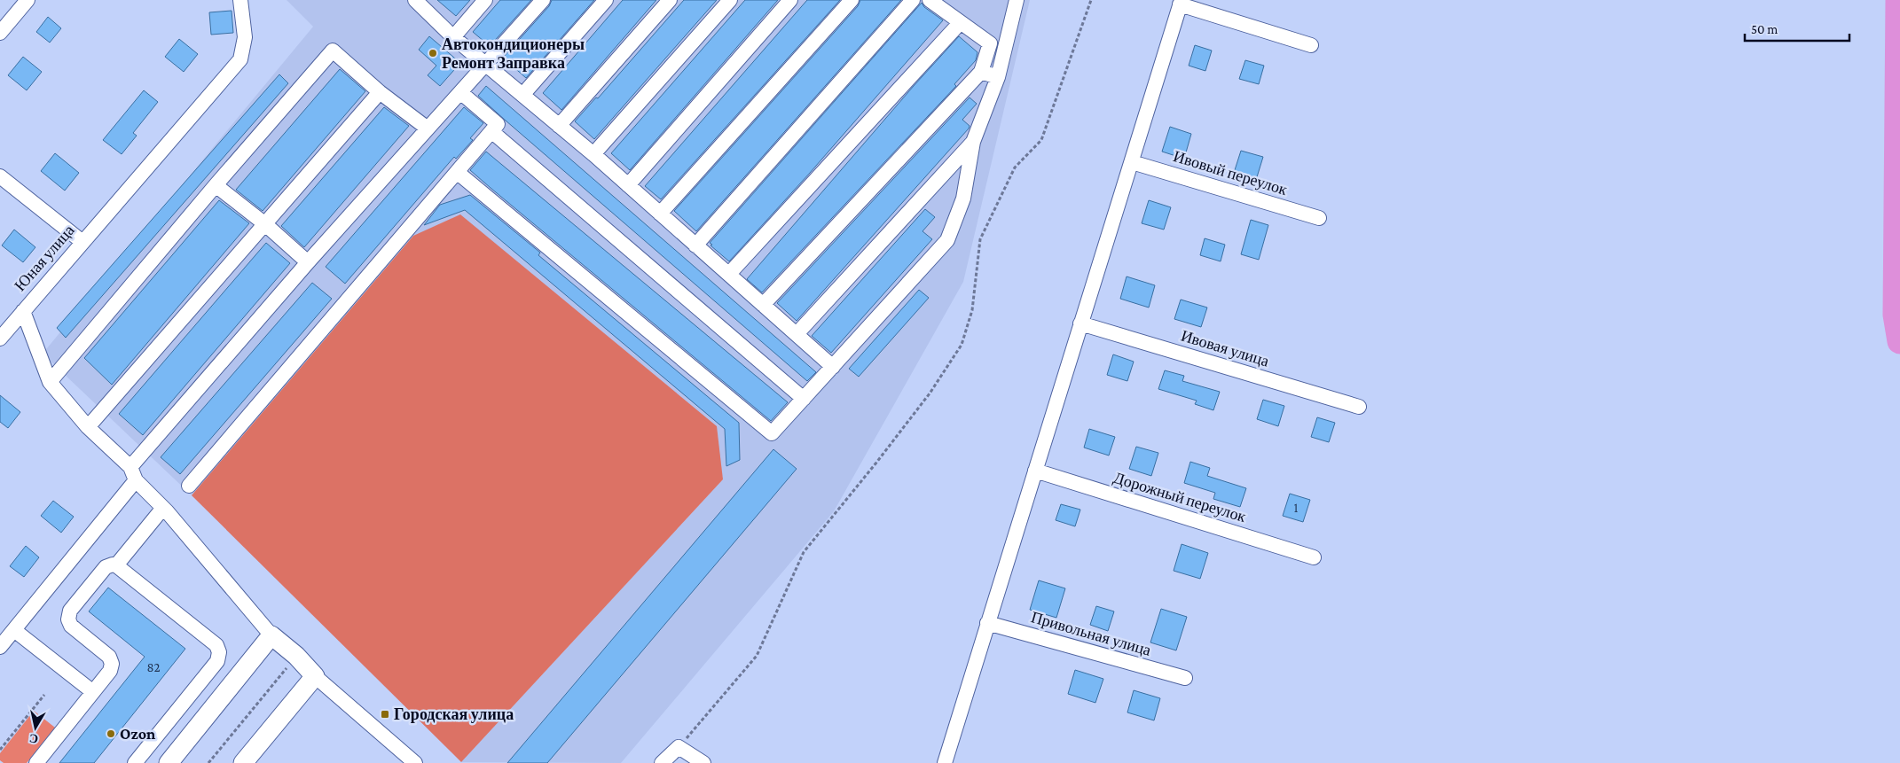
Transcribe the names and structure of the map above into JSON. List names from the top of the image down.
{
  "streets": {
    "street": [
      "Ивовый переулок",
      "Юная улица",
      "Ивовая улица",
      "Дорожный переулок",
      "Привольная улица"
    ]
  },
  "places": {
    "other": ["Автокондиционеры Ремонт Заправка", "Ozon"],
    "transit": ["Городская улица"]
  },
  "house_numbers": ["1", "82"],
  "scale_bar": "50 m",
  "north": "bottom"
}
